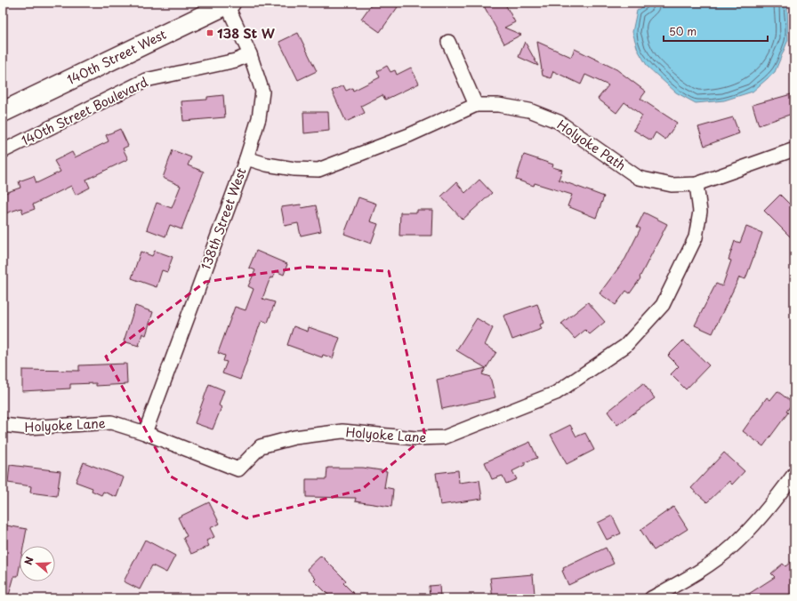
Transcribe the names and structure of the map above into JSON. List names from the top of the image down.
{
  "streets": {
    "street": [
      "140th Street West",
      "140th Street Boulevard",
      "Holyoke Path",
      "138th Street West",
      "Holyoke Lane"
    ]
  },
  "crossings": [
    ["140th Street West", "138th Street West"],
    ["140th Street Boulevard", "138th Street West"],
    ["Holyoke Path", "138th Street West"],
    ["Holyoke Path", "Holyoke Lane"],
    ["138th Street West", "Holyoke Lane"]
  ],
  "places": {
    "transit": ["138 St W"]
  },
  "scale_bar": "50 m",
  "north": "left"
}
